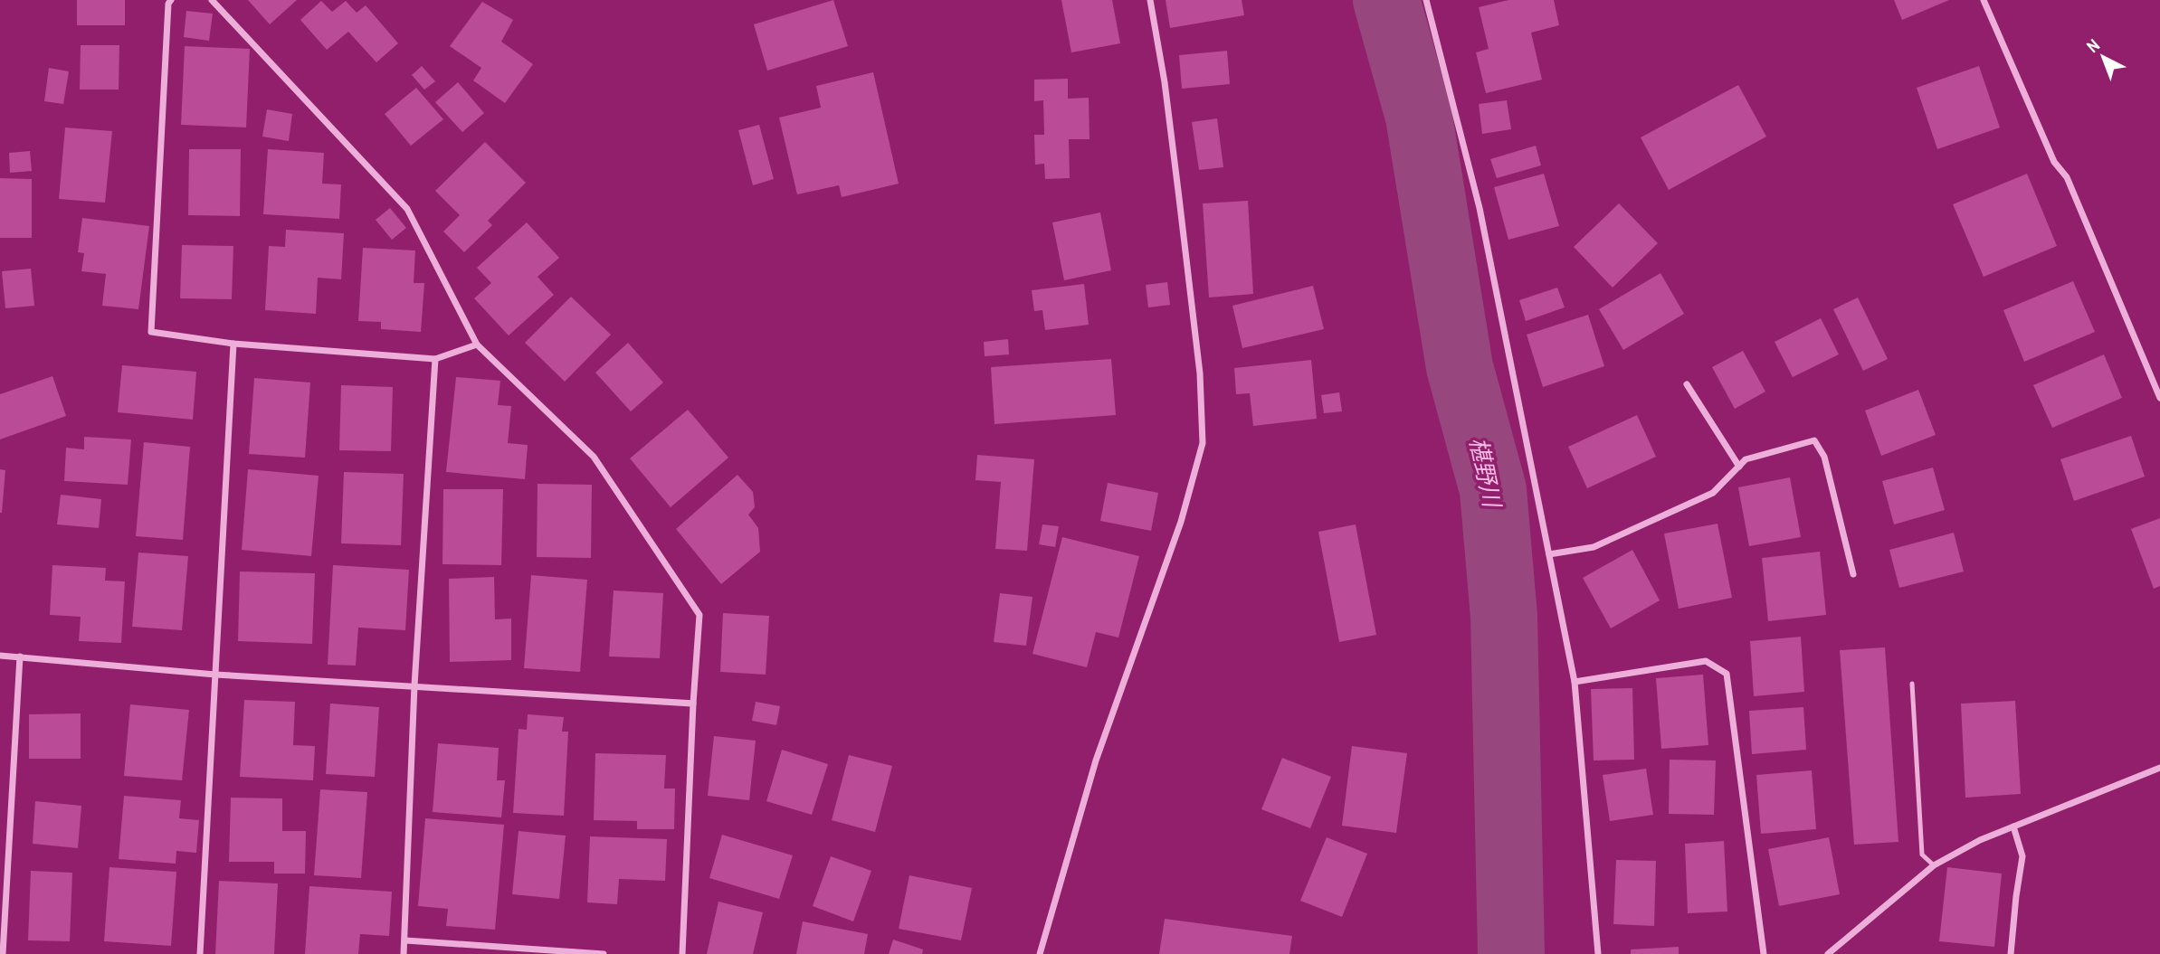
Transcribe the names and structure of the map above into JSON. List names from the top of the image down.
{
  "water": ["椹野川"],
  "north": "top left"
}
